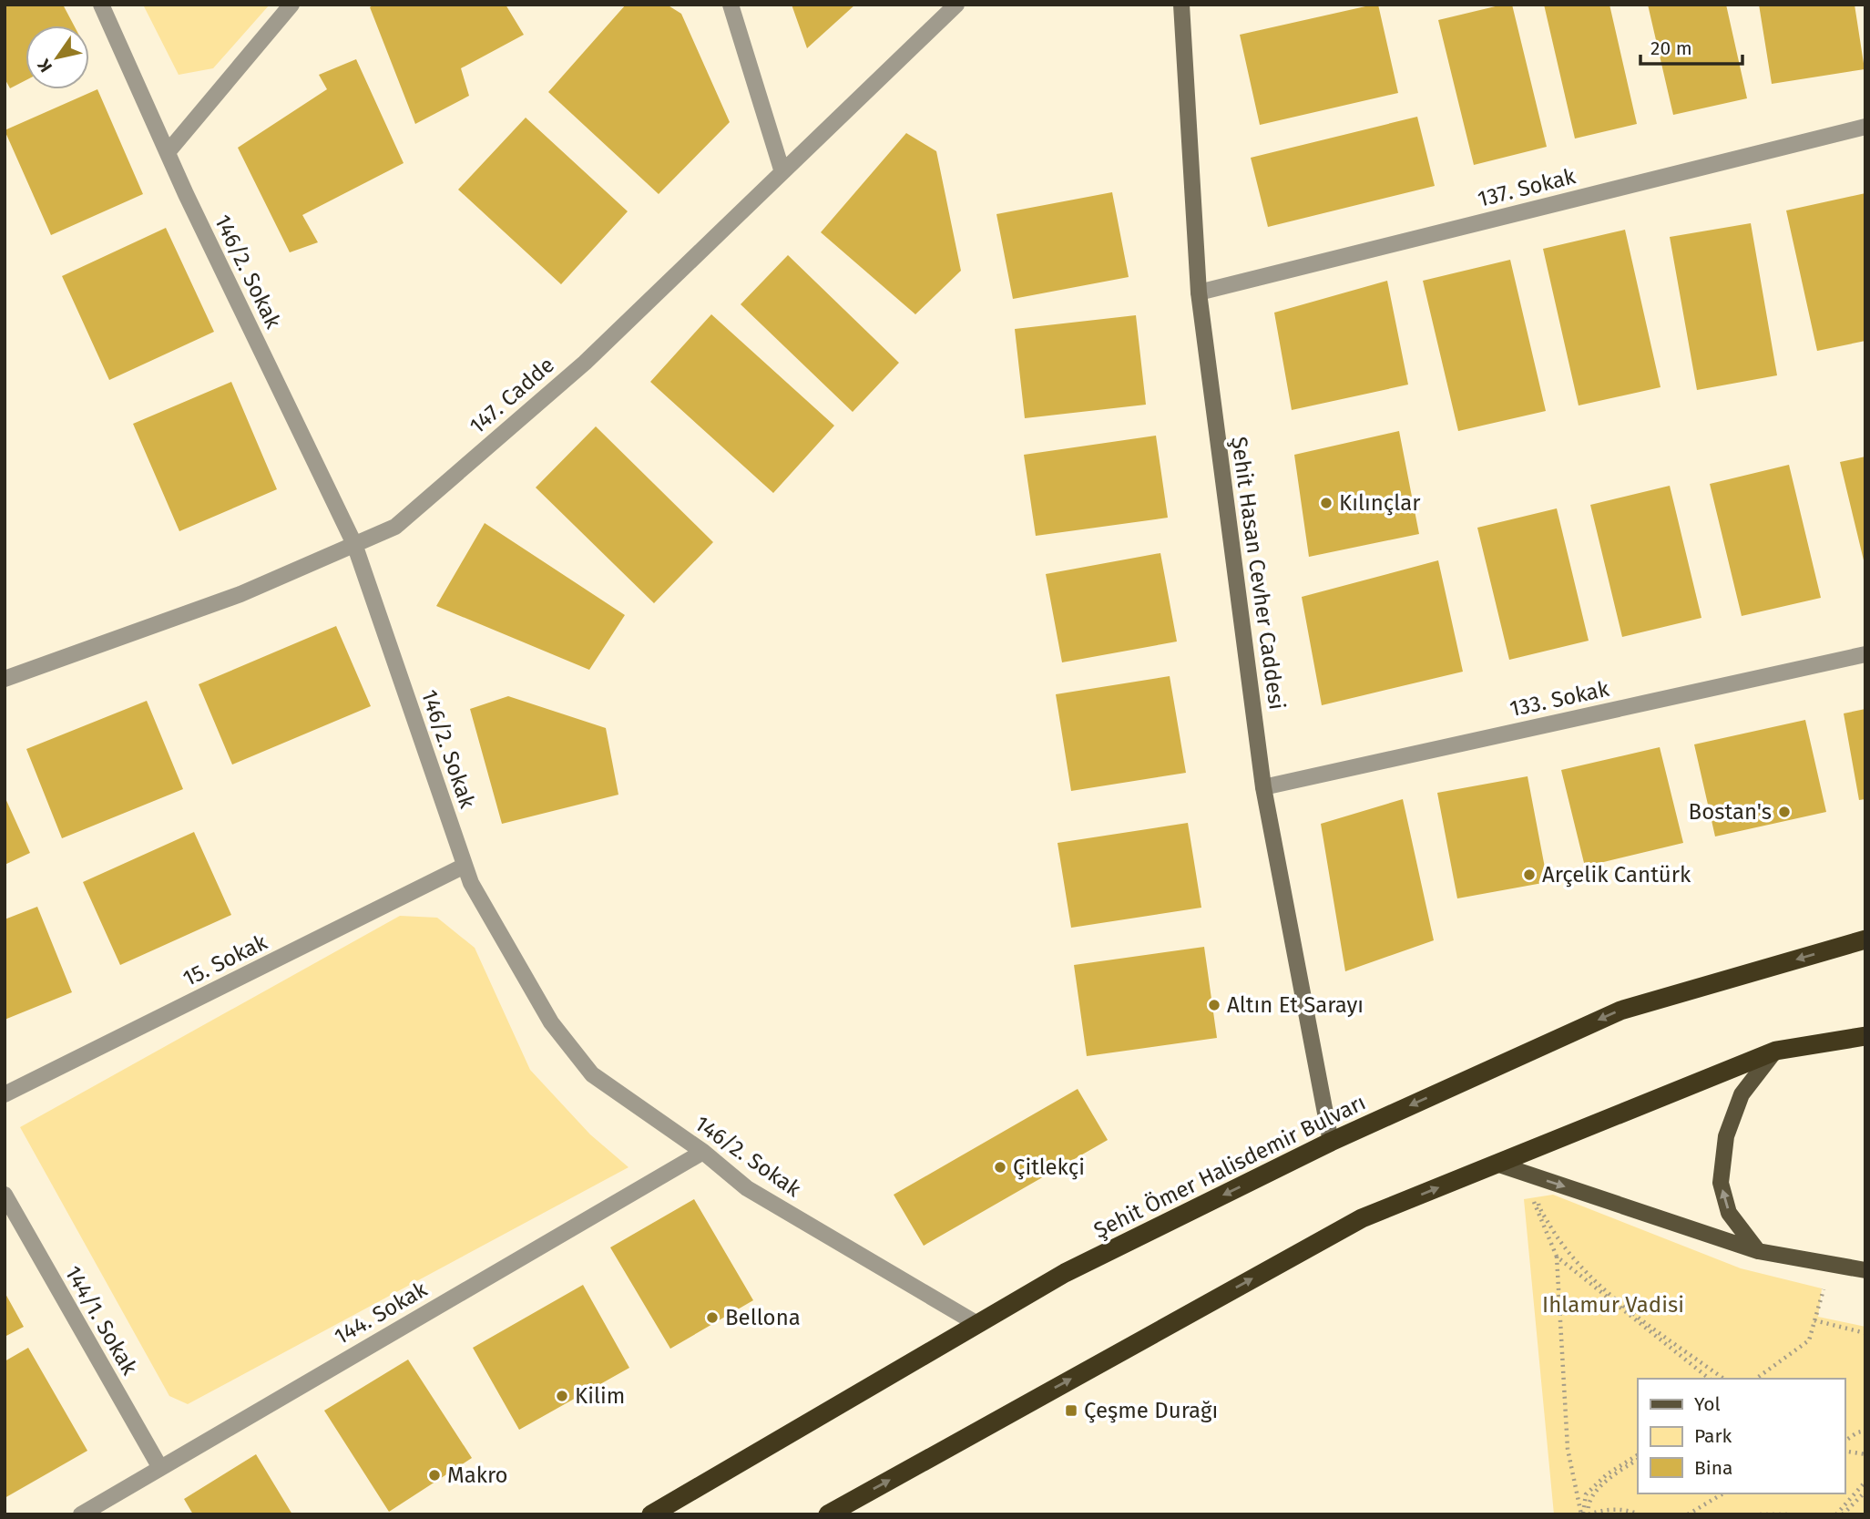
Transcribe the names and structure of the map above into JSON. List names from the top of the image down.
{
  "streets": {
    "highway": ["Şehit Ömer Halisdemir Bulvarı"],
    "street": [
      "137. Sokak",
      "146/2. Sokak",
      "147. Cadde",
      "Şehit Hasan Cevher Caddesi",
      "133. Sokak",
      "15. Sokak",
      "144. Sokak",
      "144/1. Sokak"
    ]
  },
  "crossings": [
    ["137. Sokak", "Şehit Hasan Cevher Caddesi"],
    ["146/2. Sokak", "147. Cadde"],
    ["146/2. Sokak", "15. Sokak"],
    ["146/2. Sokak", "Şehit Ömer Halisdemir Bulvarı"],
    ["146/2. Sokak", "144. Sokak"],
    ["Şehit Hasan Cevher Caddesi", "133. Sokak"],
    ["Şehit Hasan Cevher Caddesi", "Şehit Ömer Halisdemir Bulvarı"],
    ["144. Sokak", "144/1. Sokak"]
  ],
  "parks": ["Ihlamur Vadisi"],
  "places": {
    "other": [
      "Kılınçlar",
      "Bostan's",
      "Arçelik Cantürk",
      "Altın Et Sarayı",
      "Çitlekçi",
      "Bellona",
      "Kilim",
      "Makro"
    ],
    "transit": ["Çeşme Durağı"]
  },
  "legend": ["Yol", "Park", "Bina"],
  "scale_bar": "20 m",
  "north": "bottom left"
}
